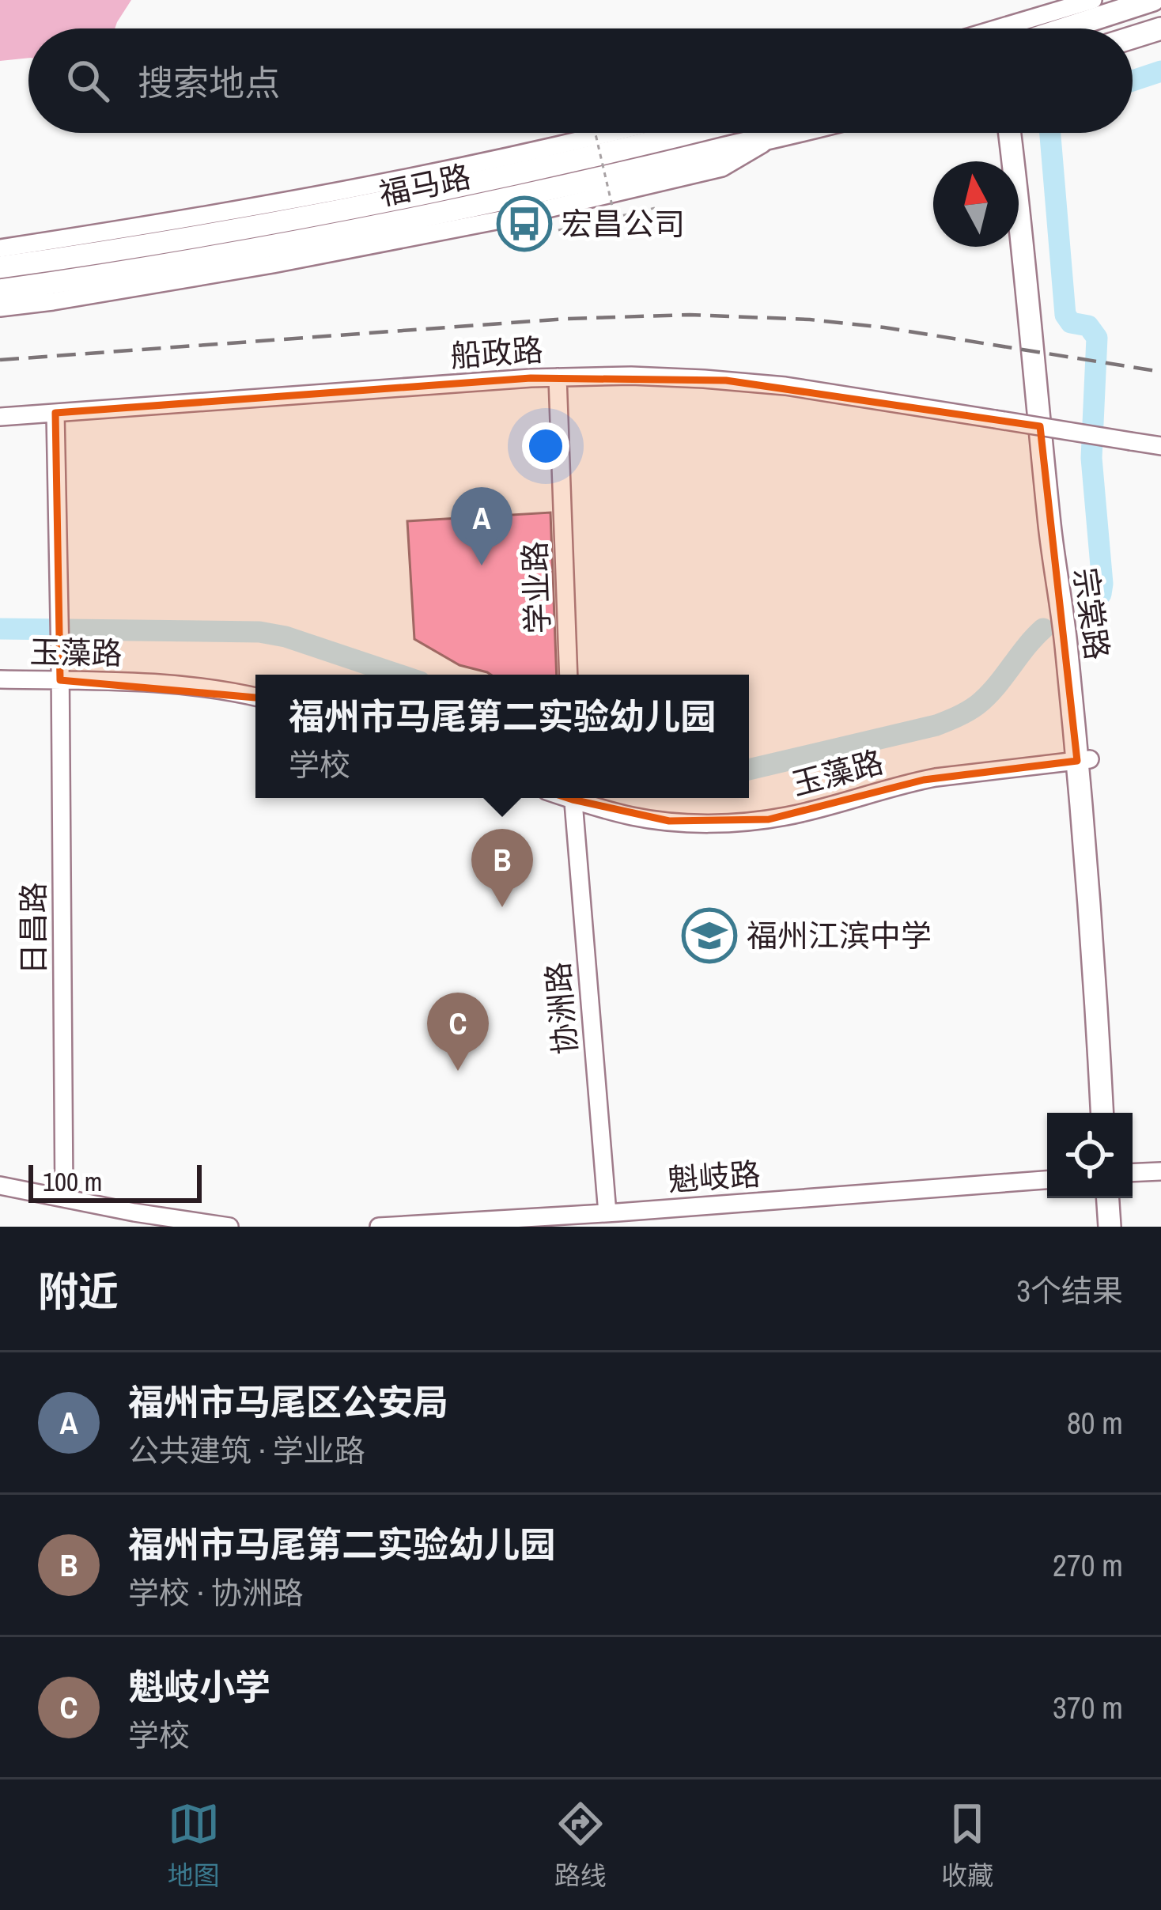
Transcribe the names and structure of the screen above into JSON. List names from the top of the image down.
{
  "streets": {
    "main road": ["福马路", "宗棠路"],
    "street": [
      "船政路",
      "学业路",
      "玉藻路",
      "日昌路",
      "协洲路",
      "魁岐路"
    ]
  },
  "crossings": [
    ["船政路", "学业路"],
    ["船政路", "日昌路"],
    ["宗棠路", "玉藻路"],
    ["玉藻路", "日昌路"],
    ["协洲路", "魁岐路"]
  ],
  "places": {
    "bus stop": ["宏昌公司"],
    "school or university": ["福州江滨中学"]
  },
  "scale_bar": "100 m",
  "north": "top",
  "page": {
    "search": "搜索地点",
    "pins": ["A", "B", "C"],
    "popup": ["福州市马尾第二实验幼儿园", "学校"],
    "scale": "100 m",
    "heading": ["附近", "3个结果"],
    "list": [
      {
        "mark": "A",
        "name": "福州市马尾区公安局",
        "note": "公共建筑 · 学业路",
        "value": "80 m"
      },
      {
        "mark": "B",
        "name": "福州市马尾第二实验幼儿园",
        "note": "学校 · 协洲路",
        "value": "270 m"
      },
      {
        "mark": "C",
        "name": "魁岐小学",
        "note": "学校",
        "value": "370 m"
      }
    ],
    "nav": ["地图", "路线", "收藏"]
  }
}
